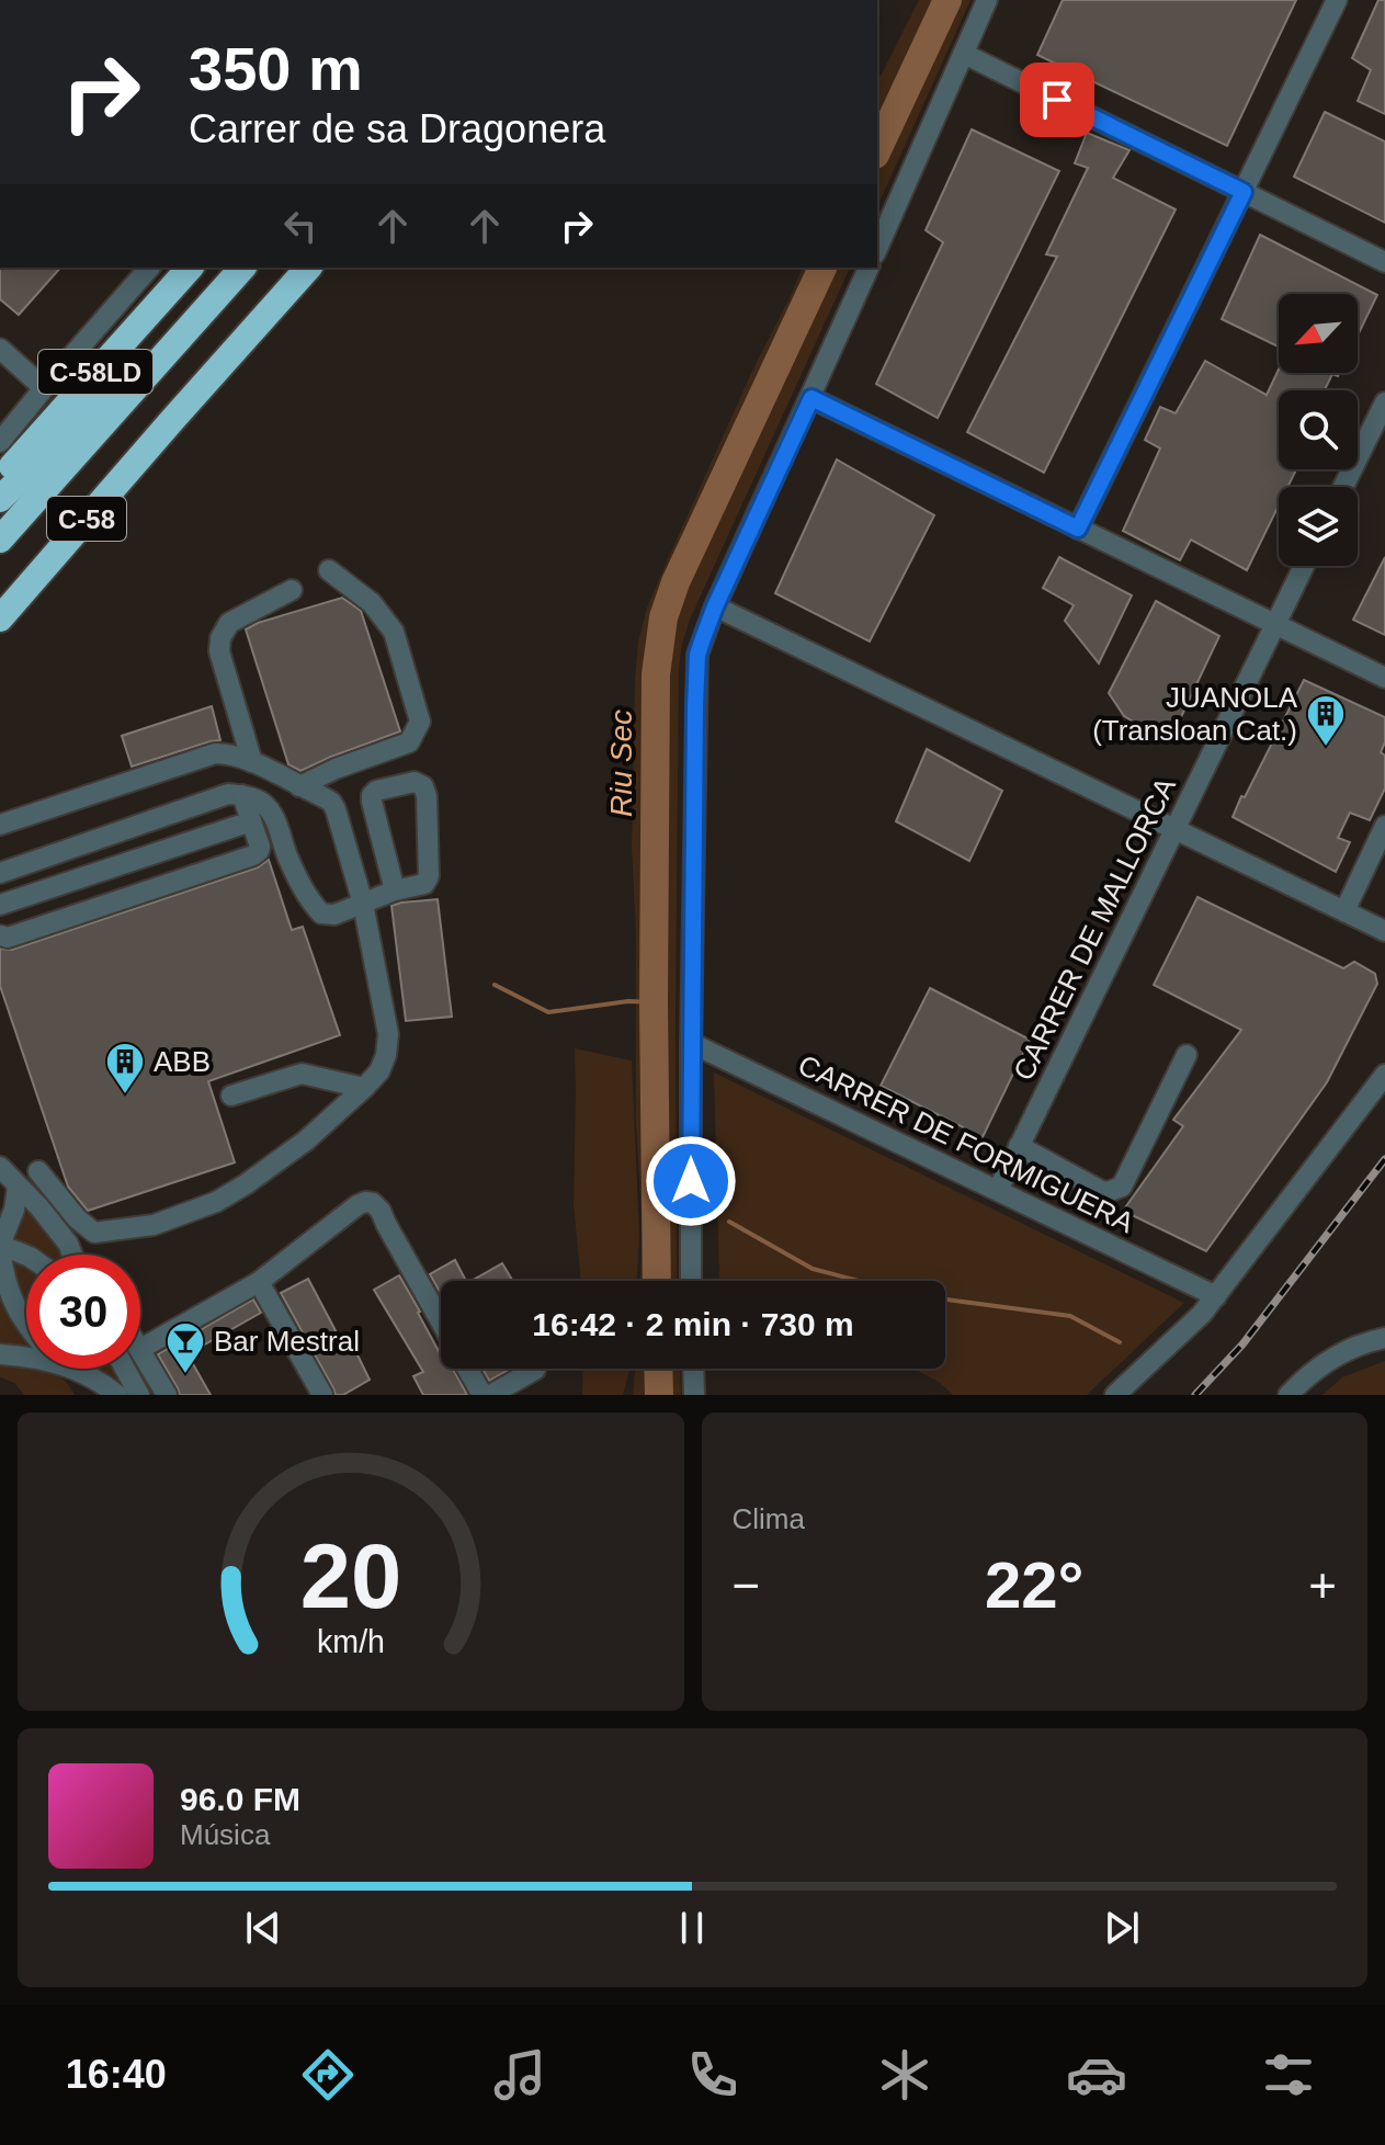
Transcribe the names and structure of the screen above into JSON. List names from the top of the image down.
{
  "streets": {
    "highway": ["C-58LD", "C-58"],
    "street": ["CARRER DE MALLORCA", "CARRER DE FORMIGUERA"]
  },
  "crossings": [
    ["CARRER DE MALLORCA", "CARRER DE FORMIGUERA"]
  ],
  "water": ["Riu Sec"],
  "places": {
    "building": ["JUANOLA (Transloan Cat.)", "ABB"],
    "bar": ["Bar Mestral"]
  },
  "north": "bottom left",
  "page": {
    "turn": ["350 m", "Carrer de sa Dragonera"],
    "limit": "30",
    "trip": "16:42 · 2 min · 730 m",
    "tile": "Clima",
    "heat": ["−", "22°", "+"],
    "song": ["96.0 FM", "Música"],
    "tabs": "16:40",
    "gauge": ["20", "km/h"]
  }
}
